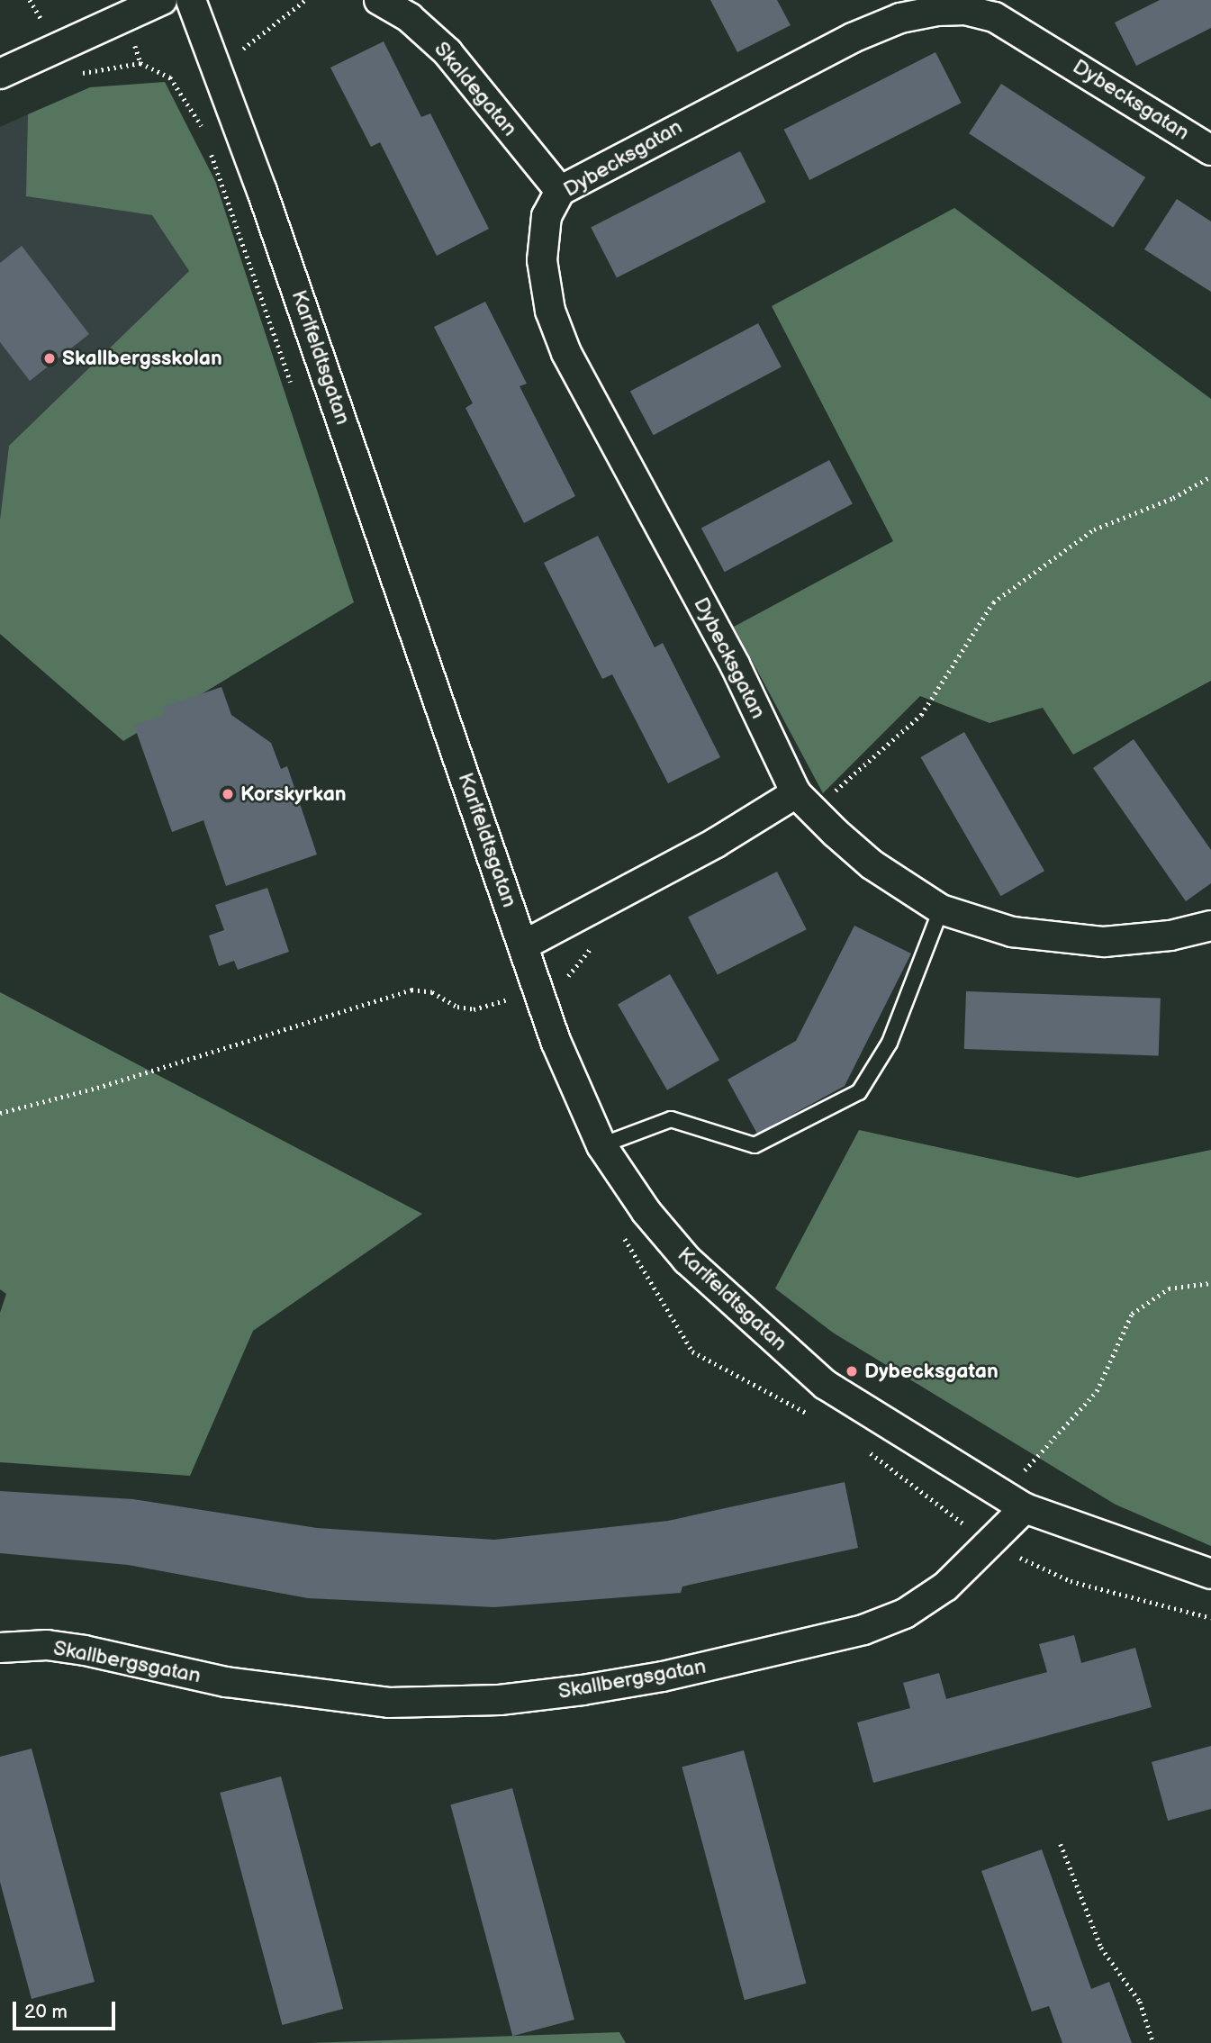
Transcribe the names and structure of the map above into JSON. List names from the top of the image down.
{
  "streets": {
    "street": [
      "Skaldegatan",
      "Dybecksgatan",
      "Karlfeldtsgatan",
      "Skallbergsgatan"
    ]
  },
  "crossings": [
    ["Skaldegatan", "Dybecksgatan"],
    ["Karlfeldtsgatan", "Skallbergsgatan"]
  ],
  "places": ["Skallbergsskolan", "Korskyrkan", "Dybecksgatan"],
  "scale_bar": "20 m"
}
